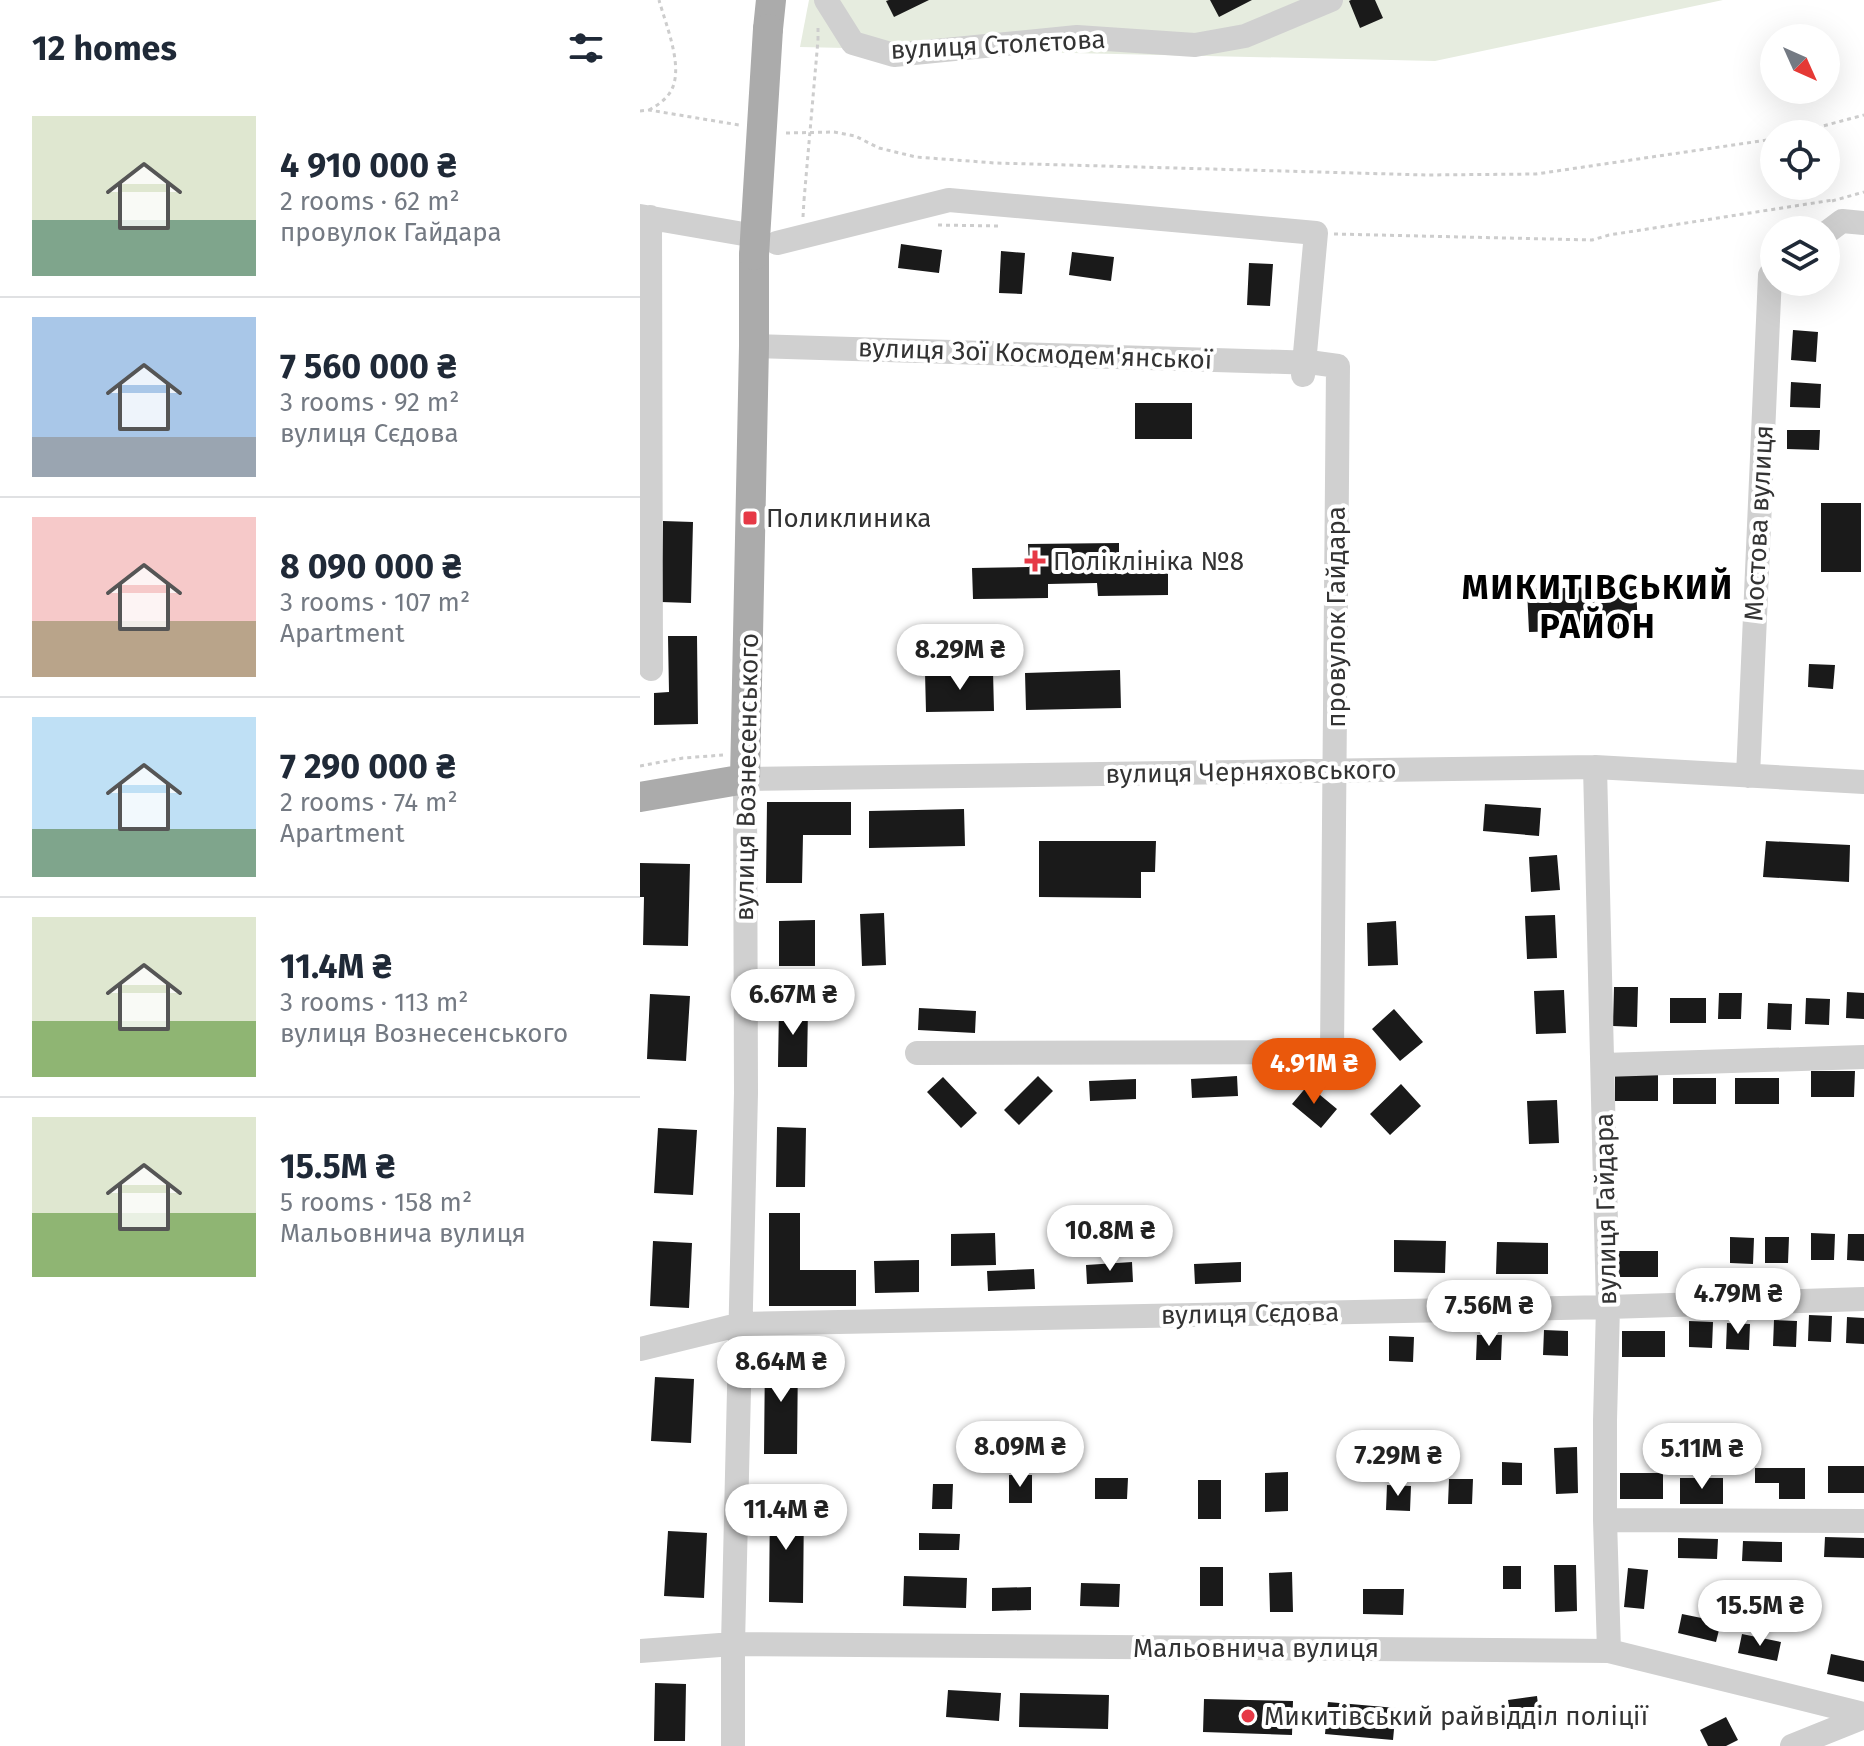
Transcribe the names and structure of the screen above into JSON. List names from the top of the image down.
{
  "streets": {
    "main road": ["вулиця Черняховського", "вулиця Вознесенського"],
    "street": [
      "вулиця Столєтова",
      "вулиця Зої Космодем'янської",
      "Мостова вулиця",
      "провулок Гайдара",
      "вулиця Гайдара",
      "вулиця Сєдова",
      "Мальовнича вулиця"
    ]
  },
  "crossings": [
    ["вулиця Зої Космодем'янської", "провулок Гайдара"],
    ["вулиця Зої Космодем'янської", "вулиця Вознесенського"],
    ["Мостова вулиця", "вулиця Черняховського"],
    ["провулок Гайдара", "вулиця Черняховського"],
    ["вулиця Черняховського", "вулиця Вознесенського"],
    ["вулиця Черняховського", "вулиця Гайдара"],
    ["вулиця Вознесенського", "вулиця Сєдова"],
    ["вулиця Вознесенського", "Мальовнича вулиця"],
    ["вулиця Гайдара", "вулиця Сєдова"],
    ["вулиця Гайдара", "Мальовнича вулиця"]
  ],
  "districts": ["МИКИТІВСЬКИЙ РАЙОН"],
  "places": {
    "transit": ["Поликлиника"],
    "health": ["Поліклініка №8"],
    "other": ["Микитівський райвідділ поліції"]
  },
  "north": "bottom right",
  "page": {
    "heading": "12 homes",
    "list": [
      {
        "name": "4 910 000 ₴",
        "note": "2 rooms · 62 m² · провулок Гайдара"
      },
      {
        "name": "7 560 000 ₴",
        "note": "3 rooms · 92 m² · вулиця Сєдова"
      },
      {
        "name": "8 090 000 ₴",
        "note": "3 rooms · 107 m² · Apartment"
      },
      {
        "name": "7 290 000 ₴",
        "note": "2 rooms · 74 m² · Apartment"
      },
      {
        "name": "11.4M ₴",
        "note": "3 rooms · 113 m² · вулиця Вознесенського"
      },
      {
        "name": "15.5M ₴",
        "note": "5 rooms · 158 m² · Мальовнича вулиця"
      }
    ],
    "price": [
      "8.29M ₴",
      "6.67M ₴",
      "4.91M ₴",
      "10.8M ₴",
      "4.79M ₴",
      "7.56M ₴",
      "8.64M ₴",
      "8.09M ₴",
      "5.11M ₴",
      "7.29M ₴",
      "11.4M ₴",
      "15.5M ₴"
    ]
  }
}
